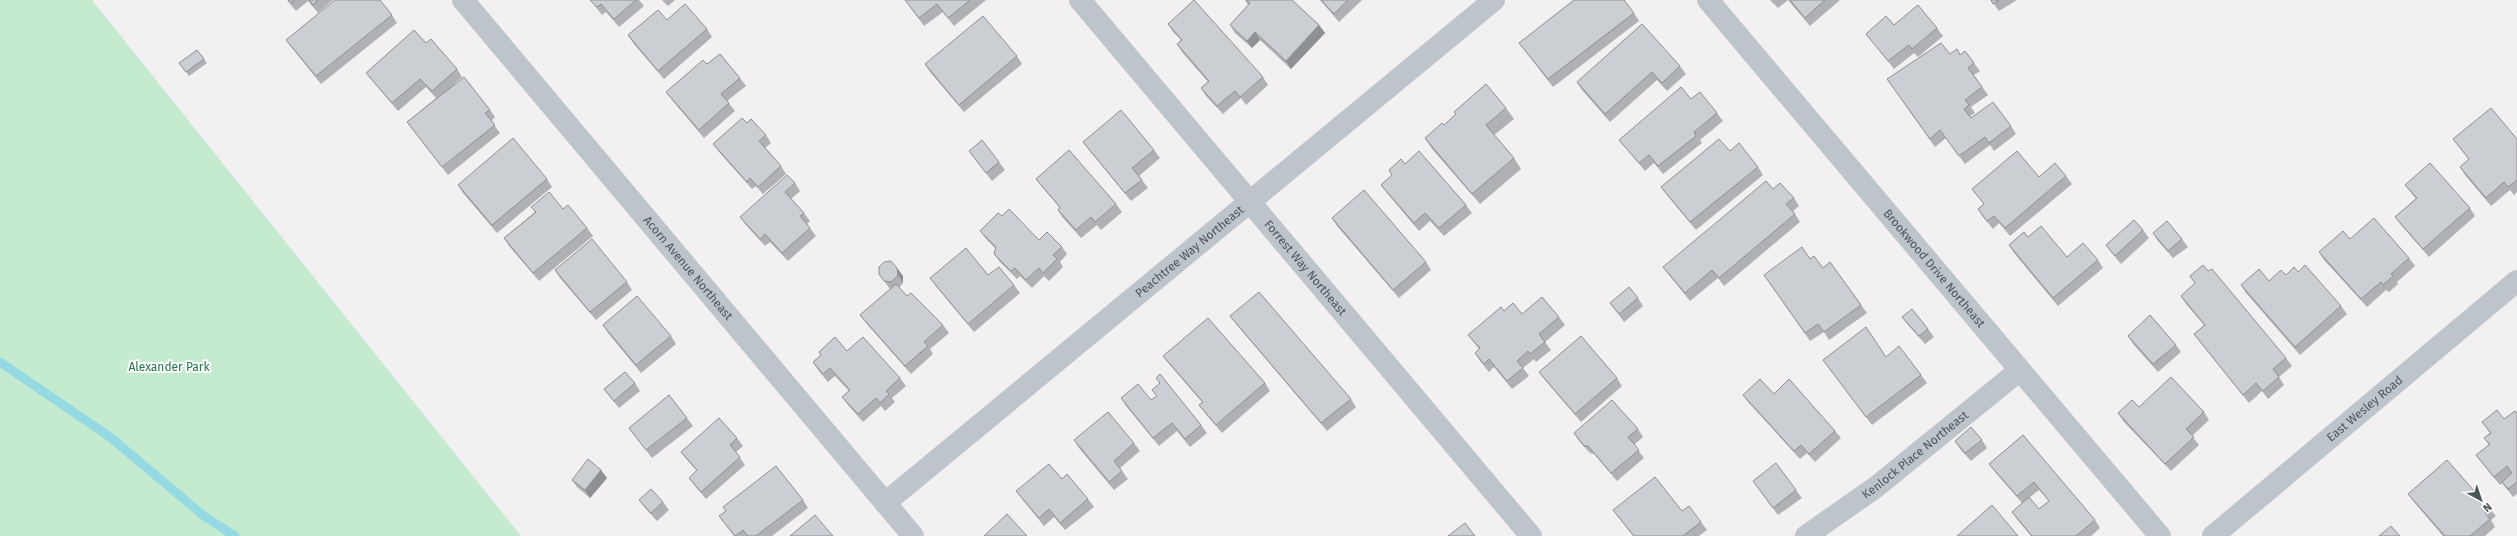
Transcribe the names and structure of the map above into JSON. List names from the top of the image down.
{
  "streets": {
    "street": [
      "Peachtree Way Northeast",
      "Acorn Avenue Northeast",
      "Forrest Way Northeast",
      "Brookwood Drive Northeast",
      "East Wesley Road",
      "Kenlock Place Northeast"
    ]
  },
  "crossings": [
    ["Peachtree Way Northeast", "Acorn Avenue Northeast"],
    ["Peachtree Way Northeast", "Forrest Way Northeast"],
    ["Brookwood Drive Northeast", "Kenlock Place Northeast"]
  ],
  "parks": ["Alexander Park"],
  "north": "bottom right"
}
